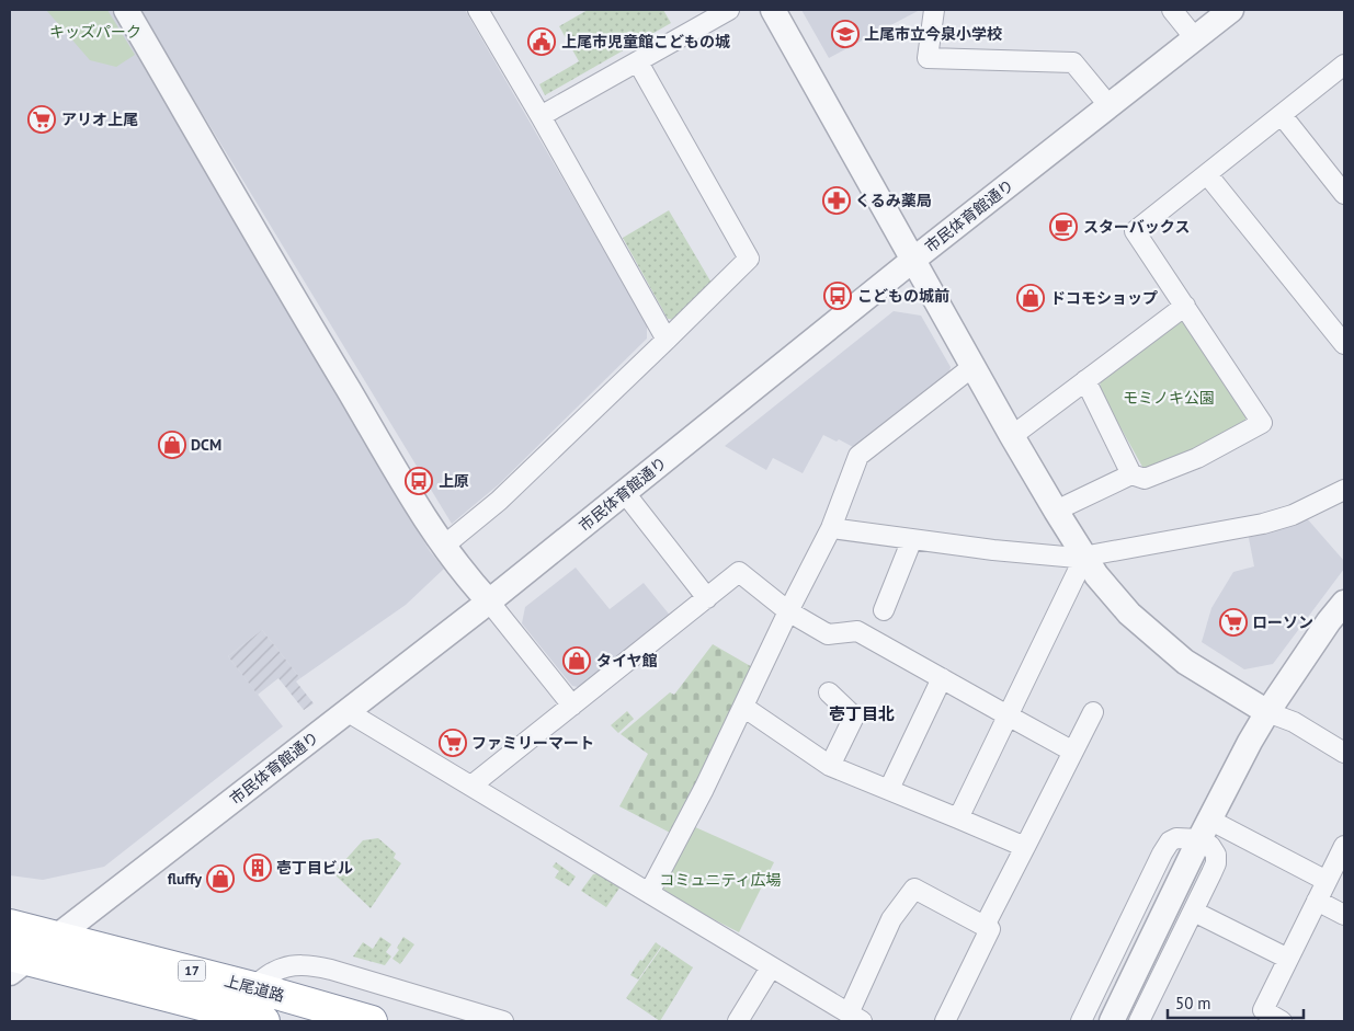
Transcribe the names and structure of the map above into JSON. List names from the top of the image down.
{
  "streets": {
    "highway": ["17", "上尾道路"],
    "street": ["市民体育館通り"]
  },
  "crossings": [
    ["市民体育館通り", "上尾道路"]
  ],
  "districts": ["壱丁目北"],
  "parks": ["キッズパーク", "モミノキ公園", "コミュニティ広場"],
  "places": {
    "school or university": ["上尾市立今泉小学校"],
    "public building": ["上尾市児童館こどもの城"],
    "supermarket": ["アリオ上尾", "ローソン", "ファミリーマート"],
    "pharmacy": ["くるみ薬局"],
    "cafe": ["スターバックス"],
    "bus stop": ["こどもの城前", "上原"],
    "shop": [
      "ドコモショップ",
      "DCM",
      "タイヤ館",
      "fluffy"
    ],
    "building": ["壱丁目ビル"]
  },
  "scale_bar": "50 m"
}
